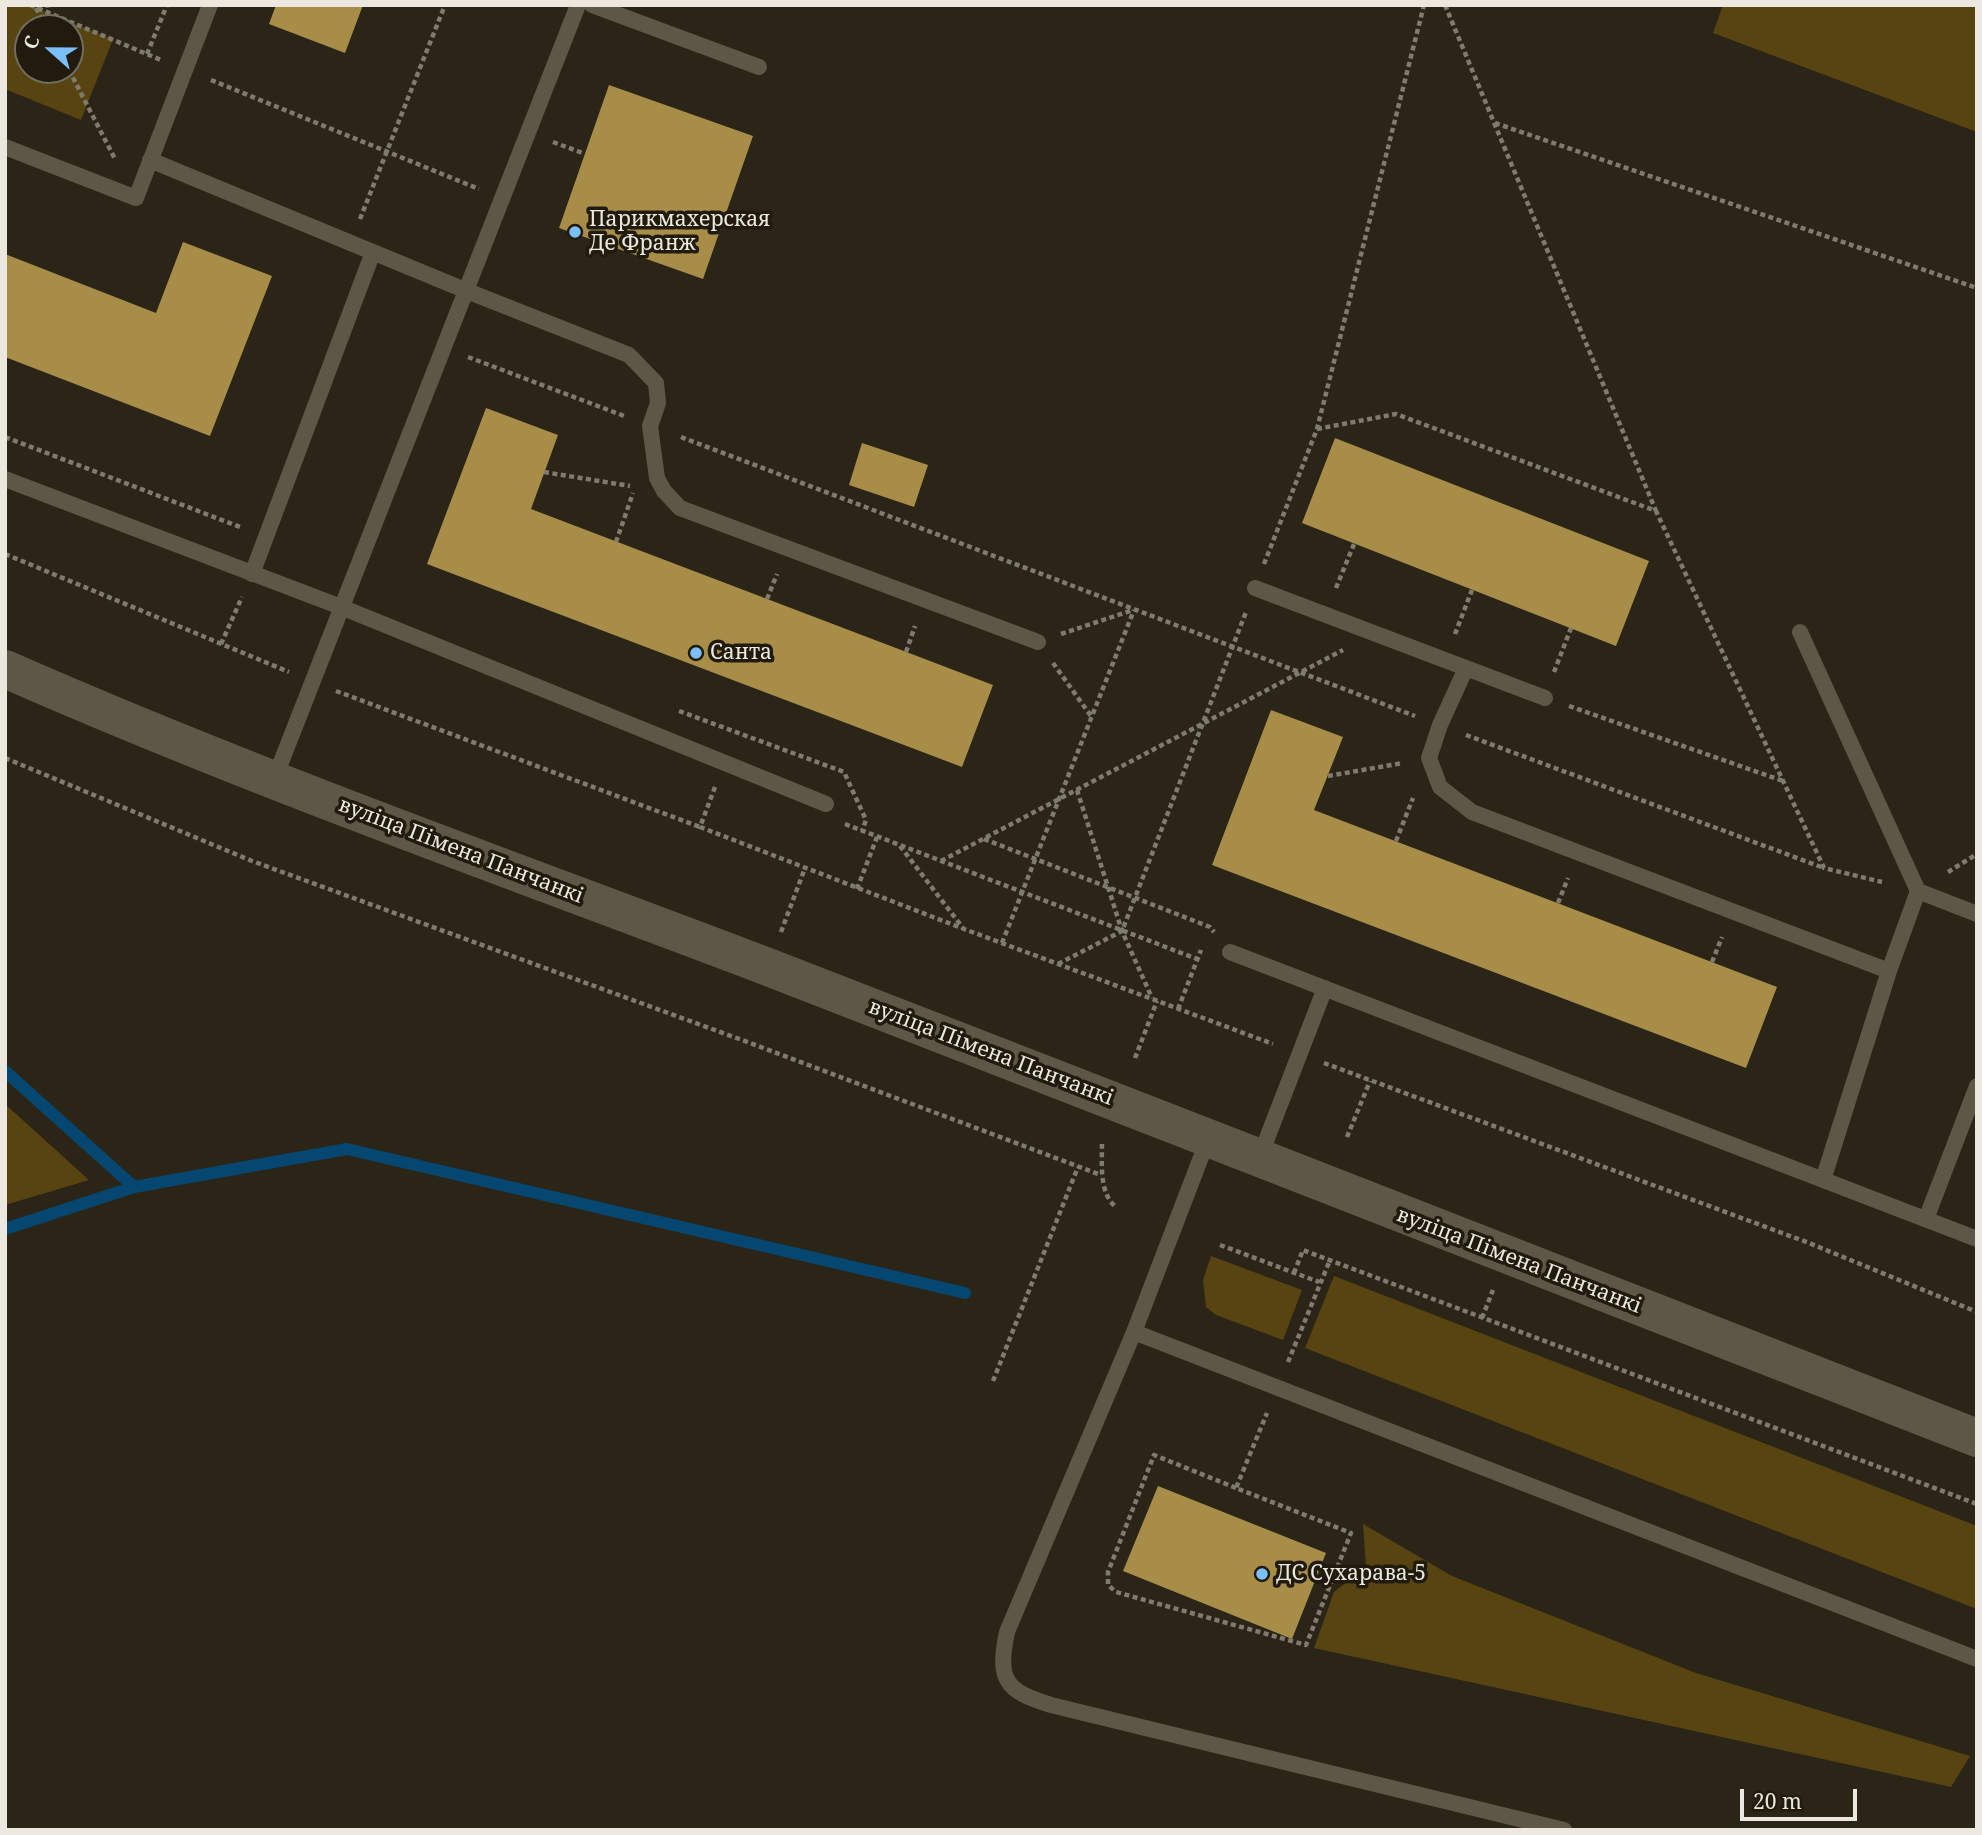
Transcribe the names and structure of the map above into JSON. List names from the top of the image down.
{
  "streets": {
    "street": ["вуліца Пімена Панчанкі"]
  },
  "places": ["Парикмахерская Де Франж", "Санта", "ДС Сухарава-5"],
  "scale_bar": "20 m",
  "north": "left"
}
